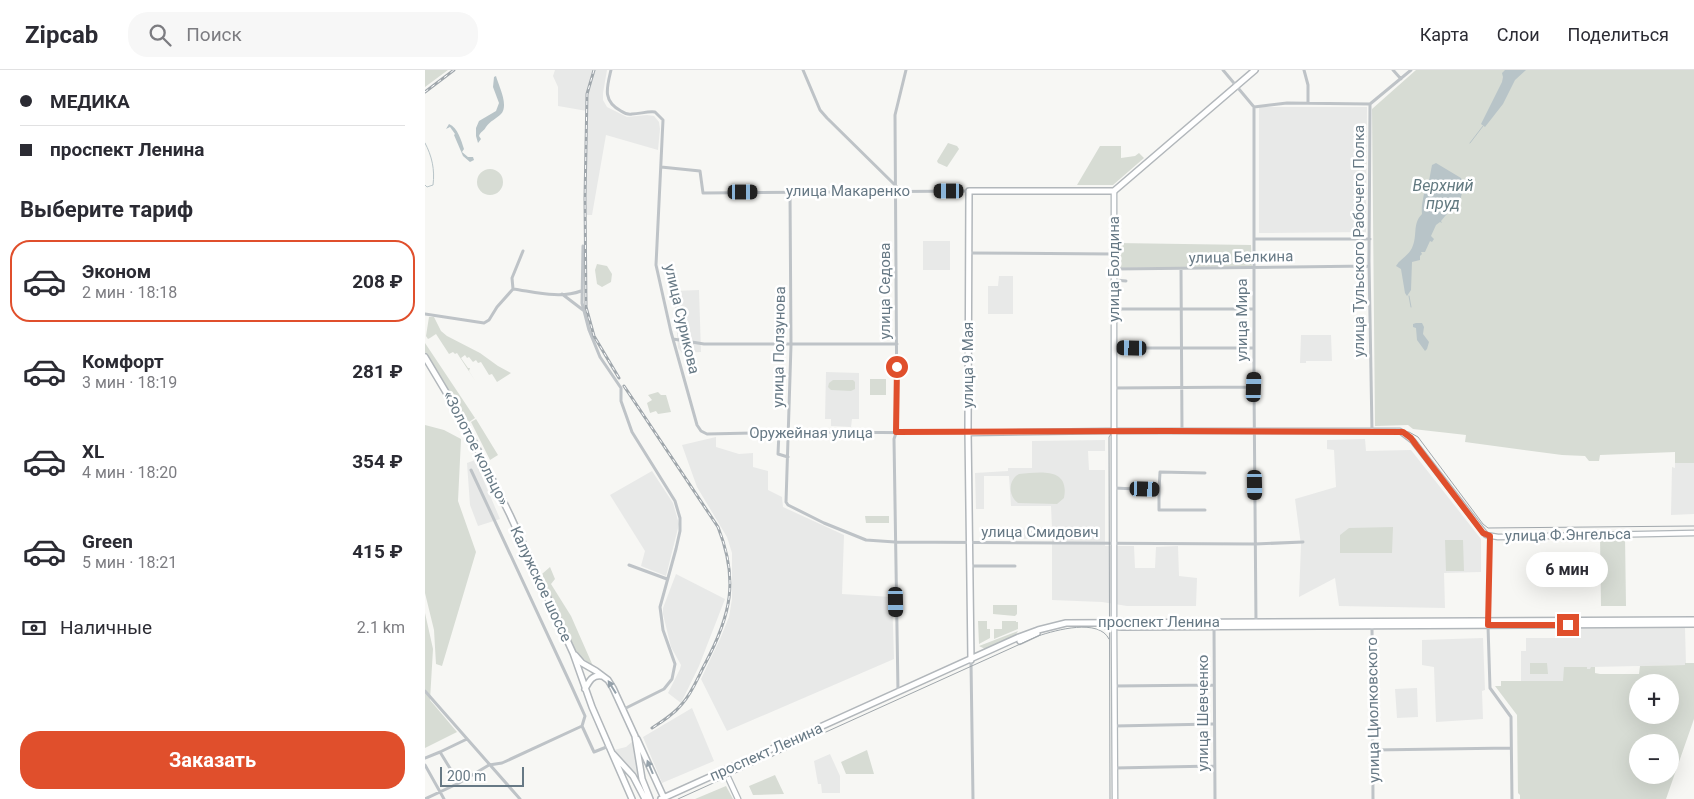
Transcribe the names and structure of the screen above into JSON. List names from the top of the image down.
{
  "streets": {
    "main road": [
      "улица Макаренко",
      "улица 9 Мая",
      "«Золотое кольцо»",
      "Калужское шоссе",
      "проспект Ленина"
    ],
    "street": [
      "улица Тульского Рабочего Полка",
      "улица Белкина",
      "улица Болдина",
      "улица Седова",
      "улица Сурикова",
      "улица Мира",
      "улица Ползунова",
      "Оружейная улица",
      "улица Смидович",
      "улица Ф.Энгельса",
      "улица Циолковского",
      "улица Шевченко"
    ]
  },
  "crossings": [
    ["улица Макаренко", "улица Болдина"],
    ["улица Макаренко", "улица Седова"],
    ["улица Макаренко", "улица Сурикова"],
    ["улица Макаренко", "улица Ползунова"],
    ["улица Макаренко", "улица 9 Мая"],
    ["улица Тульского Рабочего Полка", "улица Белкина"],
    ["улица Тульского Рабочего Полка", "Оружейная улица"],
    ["улица Тульского Рабочего Полка", "улица Ф.Энгельса"],
    ["улица Белкина", "улица Болдина"],
    ["улица Белкина", "улица Мира"],
    ["улица Болдина", "Оружейная улица"],
    ["улица Болдина", "улица Смидович"],
    ["улица Болдина", "проспект Ленина"],
    ["улица Седова", "Оружейная улица"],
    ["улица Седова", "улица Смидович"],
    ["улица Седова", "проспект Ленина"],
    ["улица Сурикова", "Оружейная улица"],
    ["улица Мира", "Оружейная улица"],
    ["улица Мира", "улица Смидович"],
    ["улица Мира", "проспект Ленина"],
    ["улица Ползунова", "Оружейная улица"],
    ["улица Ползунова", "улица Смидович"],
    ["улица 9 Мая", "Оружейная улица"],
    ["улица 9 Мая", "улица Смидович"],
    ["улица 9 Мая", "проспект Ленина"],
    ["Оружейная улица", "улица Ф.Энгельса"],
    ["«Золотое кольцо»", "Калужское шоссе"],
    ["проспект Ленина", "улица Циолковского"],
    ["проспект Ленина", "улица Шевченко"]
  ],
  "water": ["Верхний пруд"],
  "scale_bar": "200 m",
  "page": {
    "header": "Zipcab",
    "search": "Поиск",
    "nav": ["Карта", "Слои", "Поделиться"],
    "banner": ["МЕДИКА", "проспект Ленина"],
    "heading": "Выберите тариф",
    "list": [
      {
        "name": "Эконом",
        "note": "2 мин · 18:18",
        "value": "208 ₽"
      },
      {
        "name": "Комфорт",
        "note": "3 мин · 18:19",
        "value": "281 ₽"
      },
      {
        "name": "XL",
        "note": "4 мин · 18:20",
        "value": "354 ₽"
      },
      {
        "name": "Green",
        "note": "5 мин · 18:21",
        "value": "415 ₽"
      }
    ],
    "bubble": "6 мин",
    "pay": ["Наличные", "2.1 km"],
    "map_buttons": ["+", "−"],
    "buttons": "Заказать",
    "scale": "200 m"
  }
}
